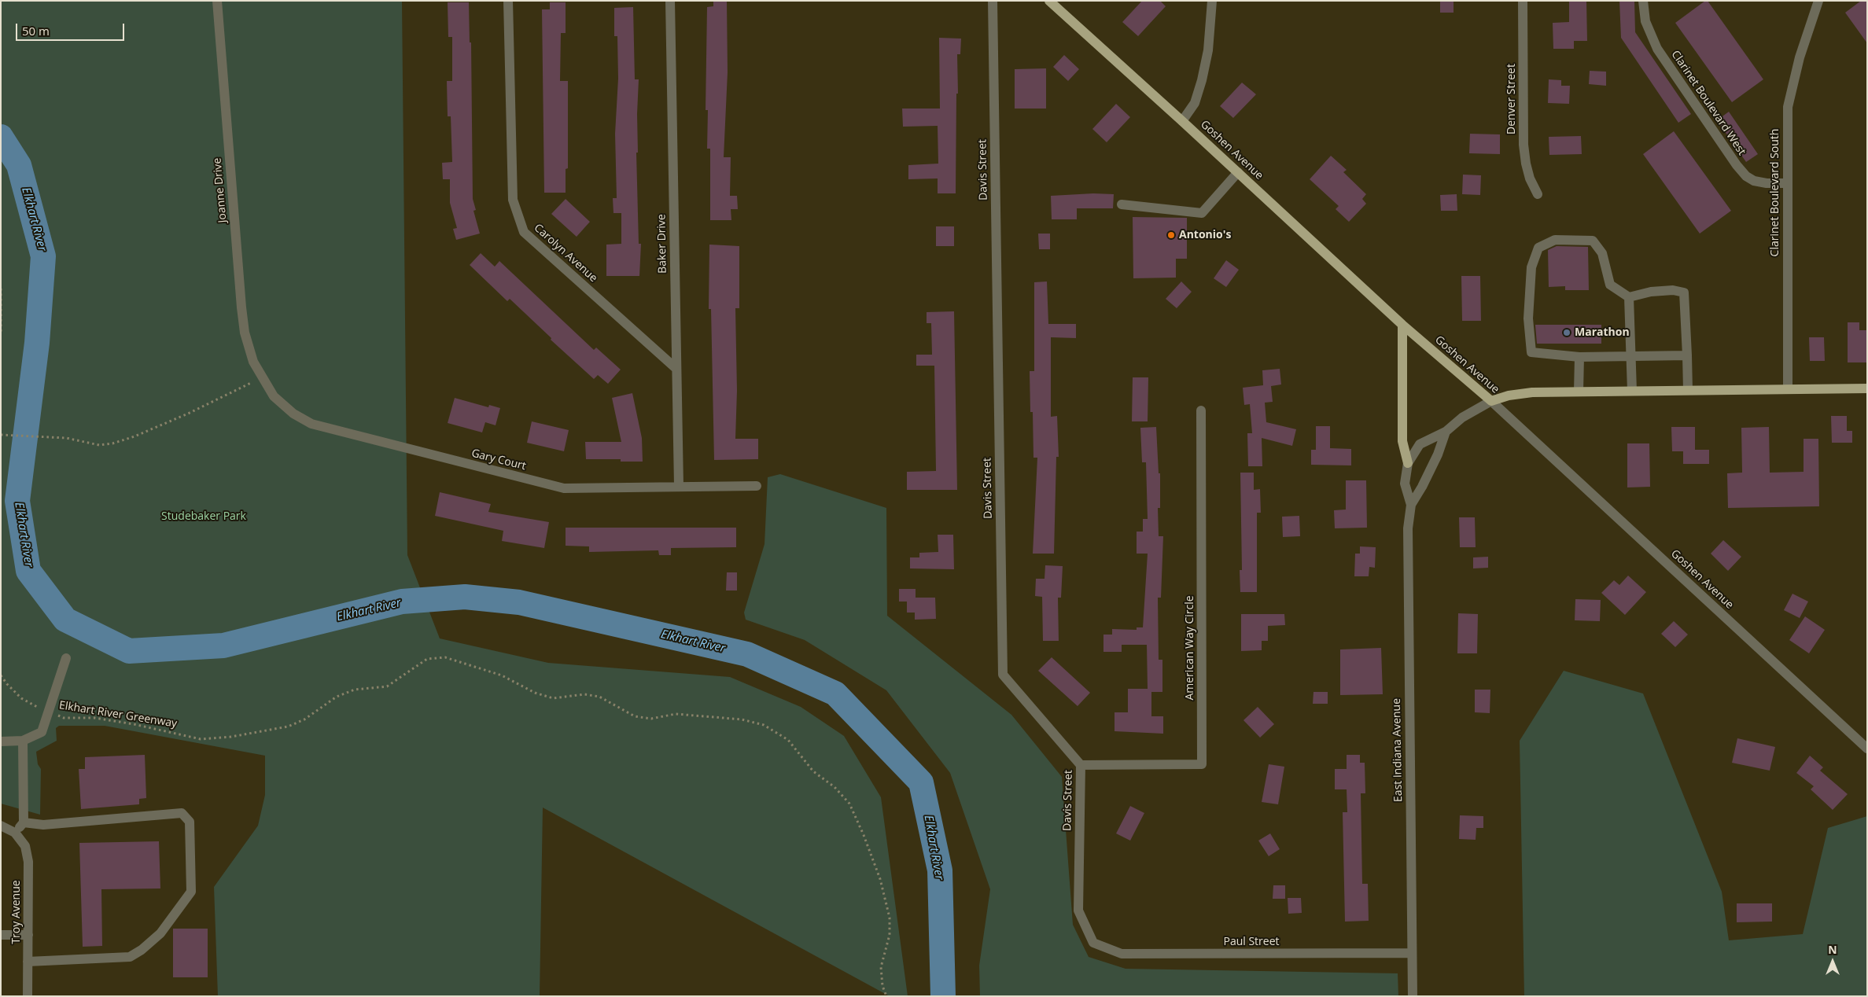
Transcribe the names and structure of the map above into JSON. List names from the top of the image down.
{
  "streets": {
    "main road": ["Goshen Avenue"],
    "street": [
      "Denver Street",
      "Clarinet Boulevard West",
      "Davis Street",
      "Joanne Drive",
      "Clarinet Boulevard South",
      "Baker Drive",
      "Carolyn Avenue",
      "Gary Court",
      "American Way Circle",
      "East Indiana Avenue",
      "Troy Avenue",
      "Paul Street"
    ],
    "path": ["Elkhart River Greenway"]
  },
  "crossings": [
    ["Clarinet Boulevard West", "Clarinet Boulevard South"],
    ["Goshen Avenue", "East Indiana Avenue"],
    ["Davis Street", "American Way Circle"],
    ["Davis Street", "Paul Street"],
    ["Joanne Drive", "Gary Court"],
    ["Baker Drive", "Carolyn Avenue"],
    ["Baker Drive", "Gary Court"],
    ["East Indiana Avenue", "Paul Street"]
  ],
  "water": ["Elkhart River"],
  "parks": ["Studebaker Park"],
  "places": ["Antonio's", "Marathon"],
  "scale_bar": "50 m",
  "north": "top"
}
